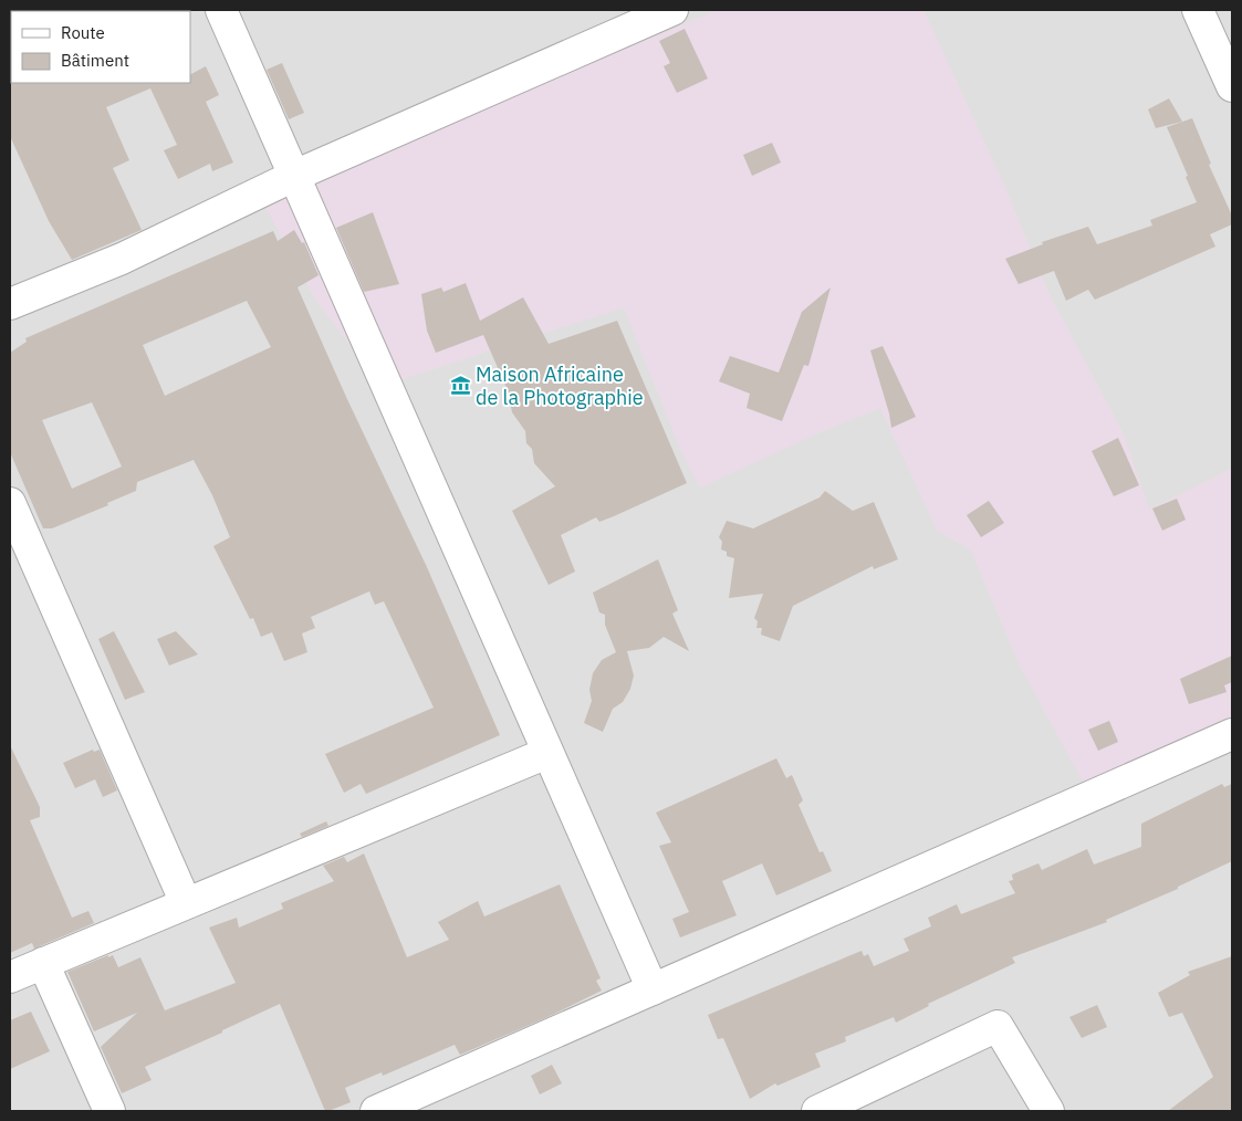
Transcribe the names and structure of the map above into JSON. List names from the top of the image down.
{
  "places": {
    "museum": ["Maison Africaine de la Photographie"]
  },
  "legend": ["Route", "Bâtiment"]
}
